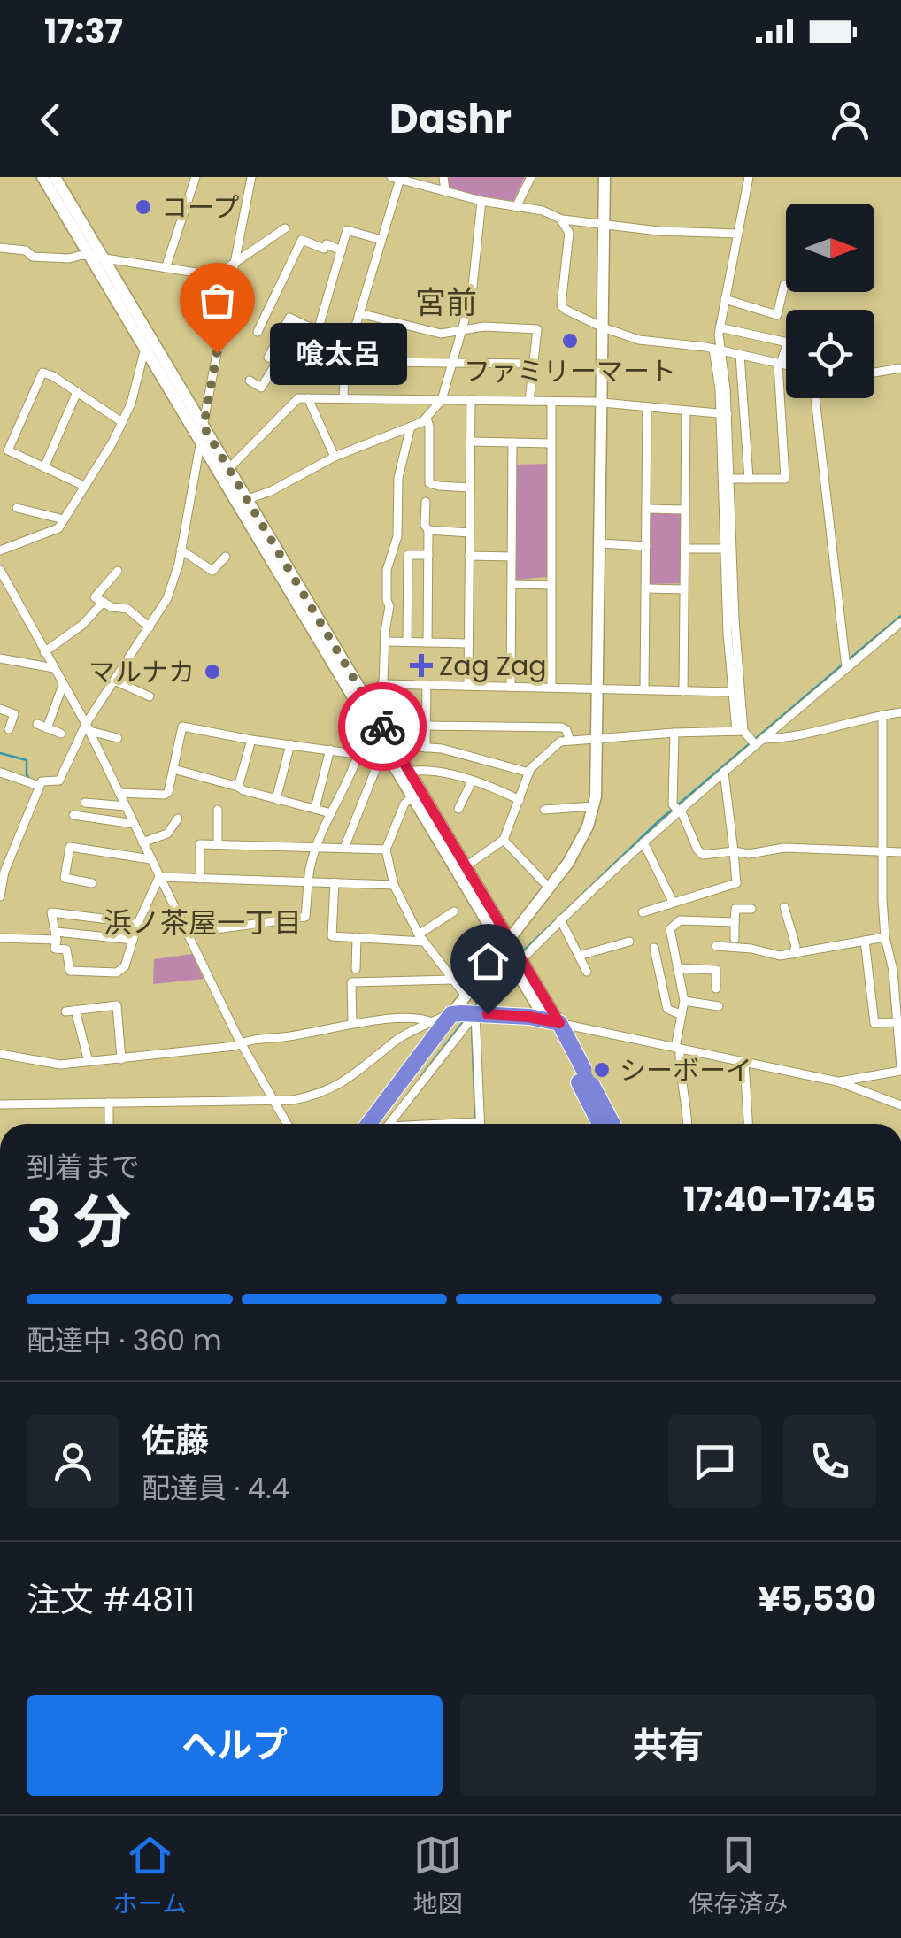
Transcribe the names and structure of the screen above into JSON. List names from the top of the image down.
{
  "districts": ["宮前", "浜ノ茶屋一丁目"],
  "places": {
    "other": [
      "コープ",
      "ファミリーマート",
      "喰太呂",
      "マルナカ",
      "シーボーイ"
    ],
    "health": ["Zag Zag"]
  },
  "north": "right",
  "page": {
    "status": "17:37",
    "header": "Dashr",
    "bubble": "喰太呂",
    "heading": ["3 分", "到着まで", "17:40–17:45"],
    "panel": [
      "佐藤",
      "配達員 · 4.4",
      "注文 #4811",
      "¥5,530"
    ],
    "bar": "配達中 · 360 m",
    "buttons": ["ヘルプ", "共有"],
    "tabs": ["ホーム", "地図", "保存済み"]
  }
}
